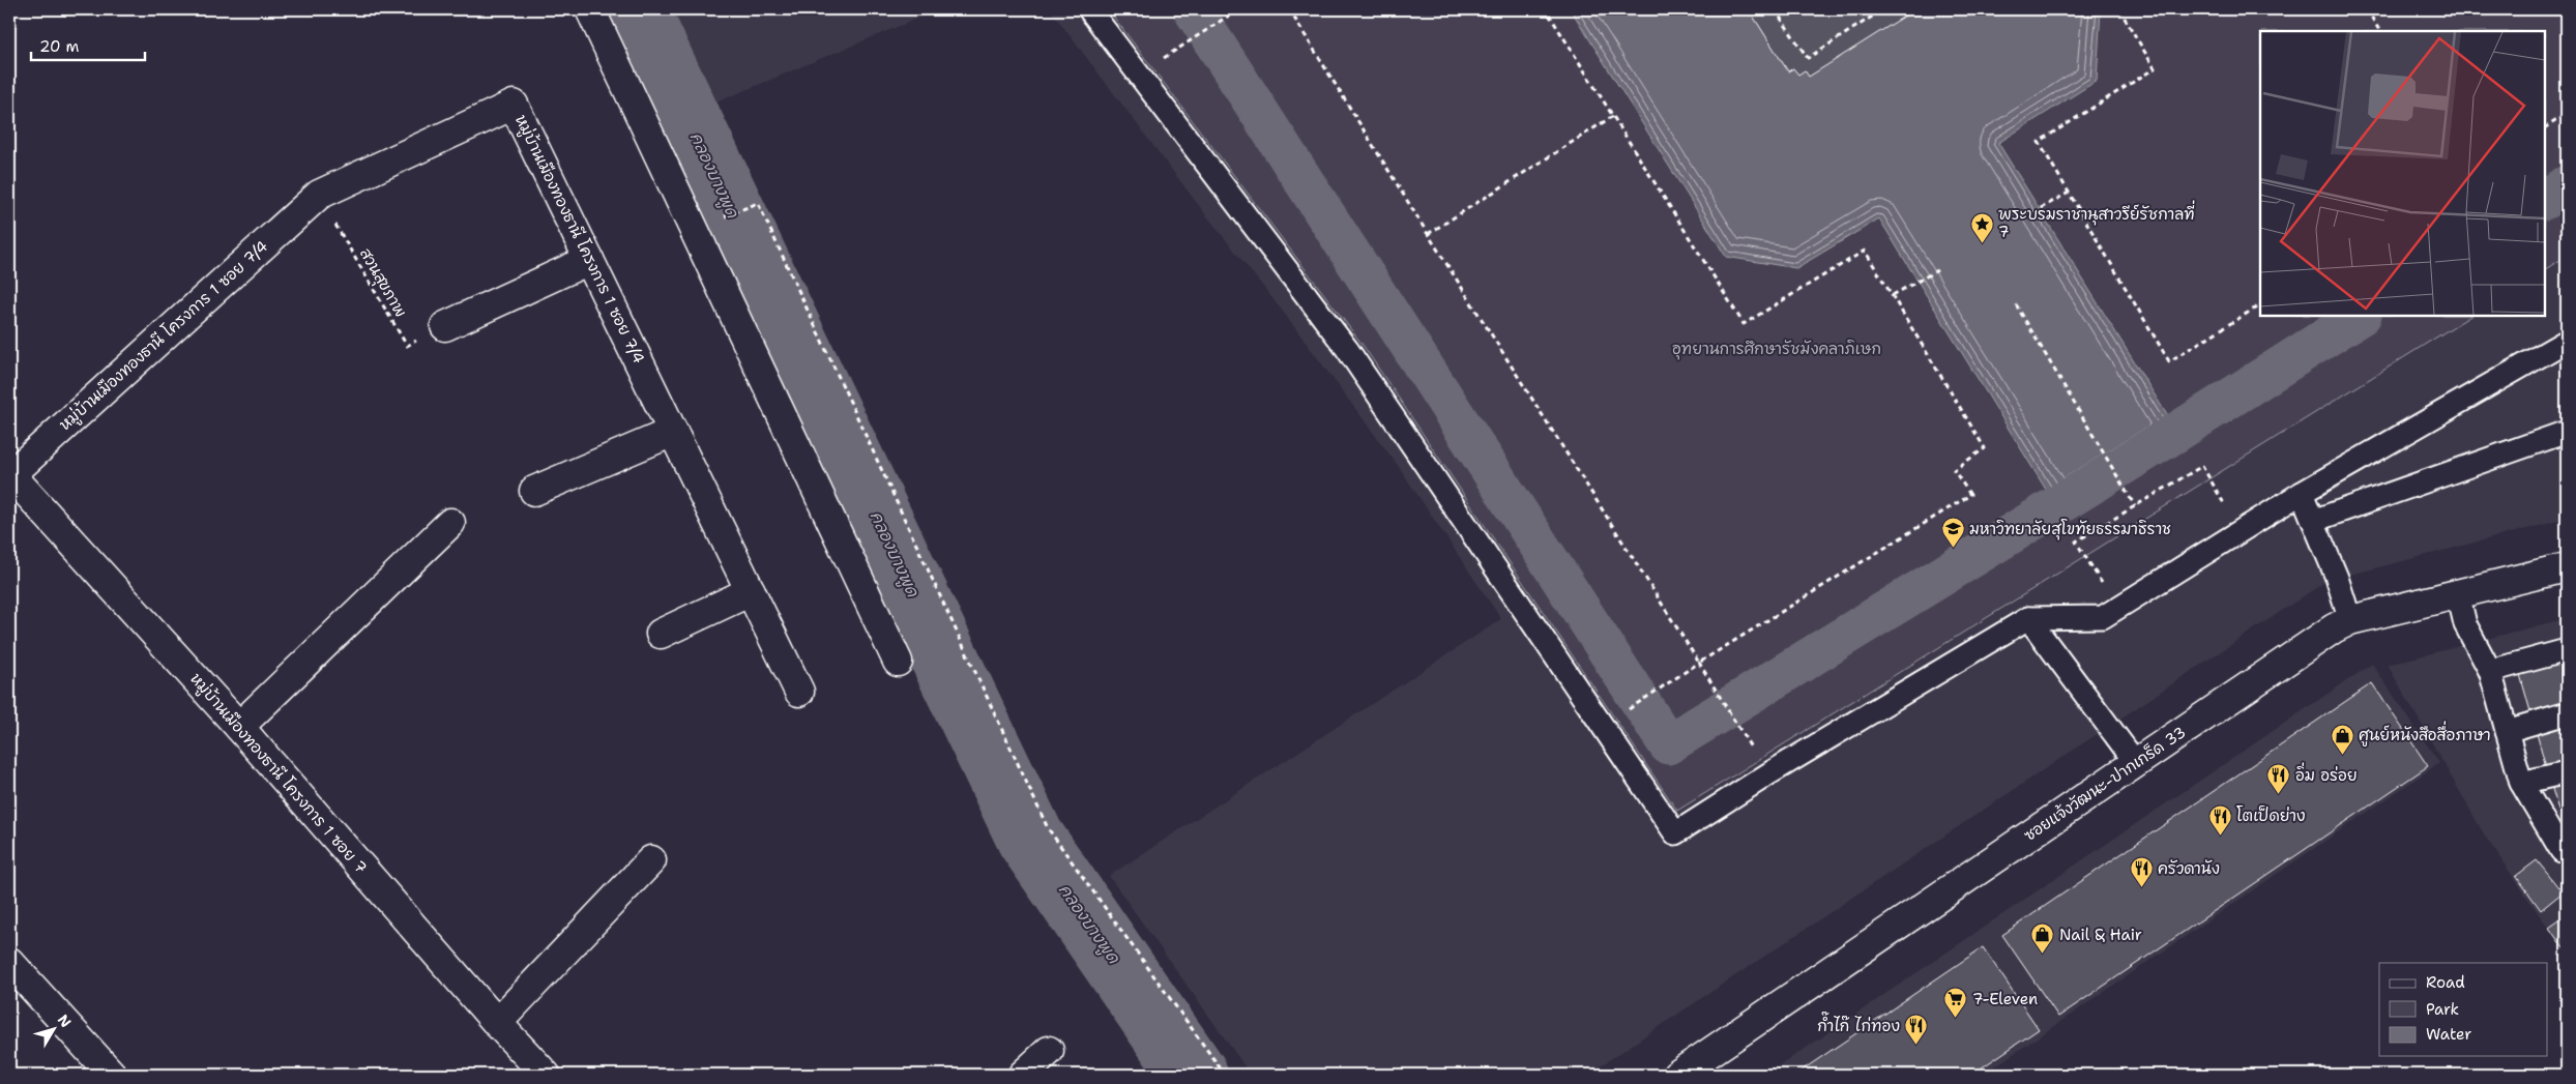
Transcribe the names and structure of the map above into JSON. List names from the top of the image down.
{
  "streets": {
    "street": ["หมู่บ้านเมืองทองธานี โครงการ 1 ซอย 7/4", "หมู่บ้านเมืองทองธานี โครงการ 1 ซอย 7", "ซอยแจ้งวัฒนะ-ปากเกร็ด 33"],
    "path": ["สวนสุขภาพ"]
  },
  "crossings": [
    ["หมู่บ้านเมืองทองธานี โครงการ 1 ซอย 7/4", "สวนสุขภาพ"],
    ["หมู่บ้านเมืองทองธานี โครงการ 1 ซอย 7/4", "หมู่บ้านเมืองทองธานี โครงการ 1 ซอย 7"]
  ],
  "water": ["คลองบางพูด"],
  "parks": ["อุทยานการศึกษารัชมังคลาภิเษก"],
  "places": {
    "place": ["พระบรมราชานุสาวรีย์รัชกาลที่ 7"],
    "school or university": ["มหาวิทยาลัยสุโขทัยธรรมาธิราช"],
    "shop": ["ศูนย์หนังสือสื่อภาษา", "Nail & Hair"],
    "restaurant": [
      "อิ่ม อร่อย",
      "โตเป็ดย่าง",
      "ครัวดานัง",
      "ก๊ำไก๊ ไก่ทอง"
    ],
    "supermarket": ["7-Eleven"]
  },
  "legend": ["Road", "Park", "Water"],
  "scale_bar": "20 m",
  "north": "top right"
}
